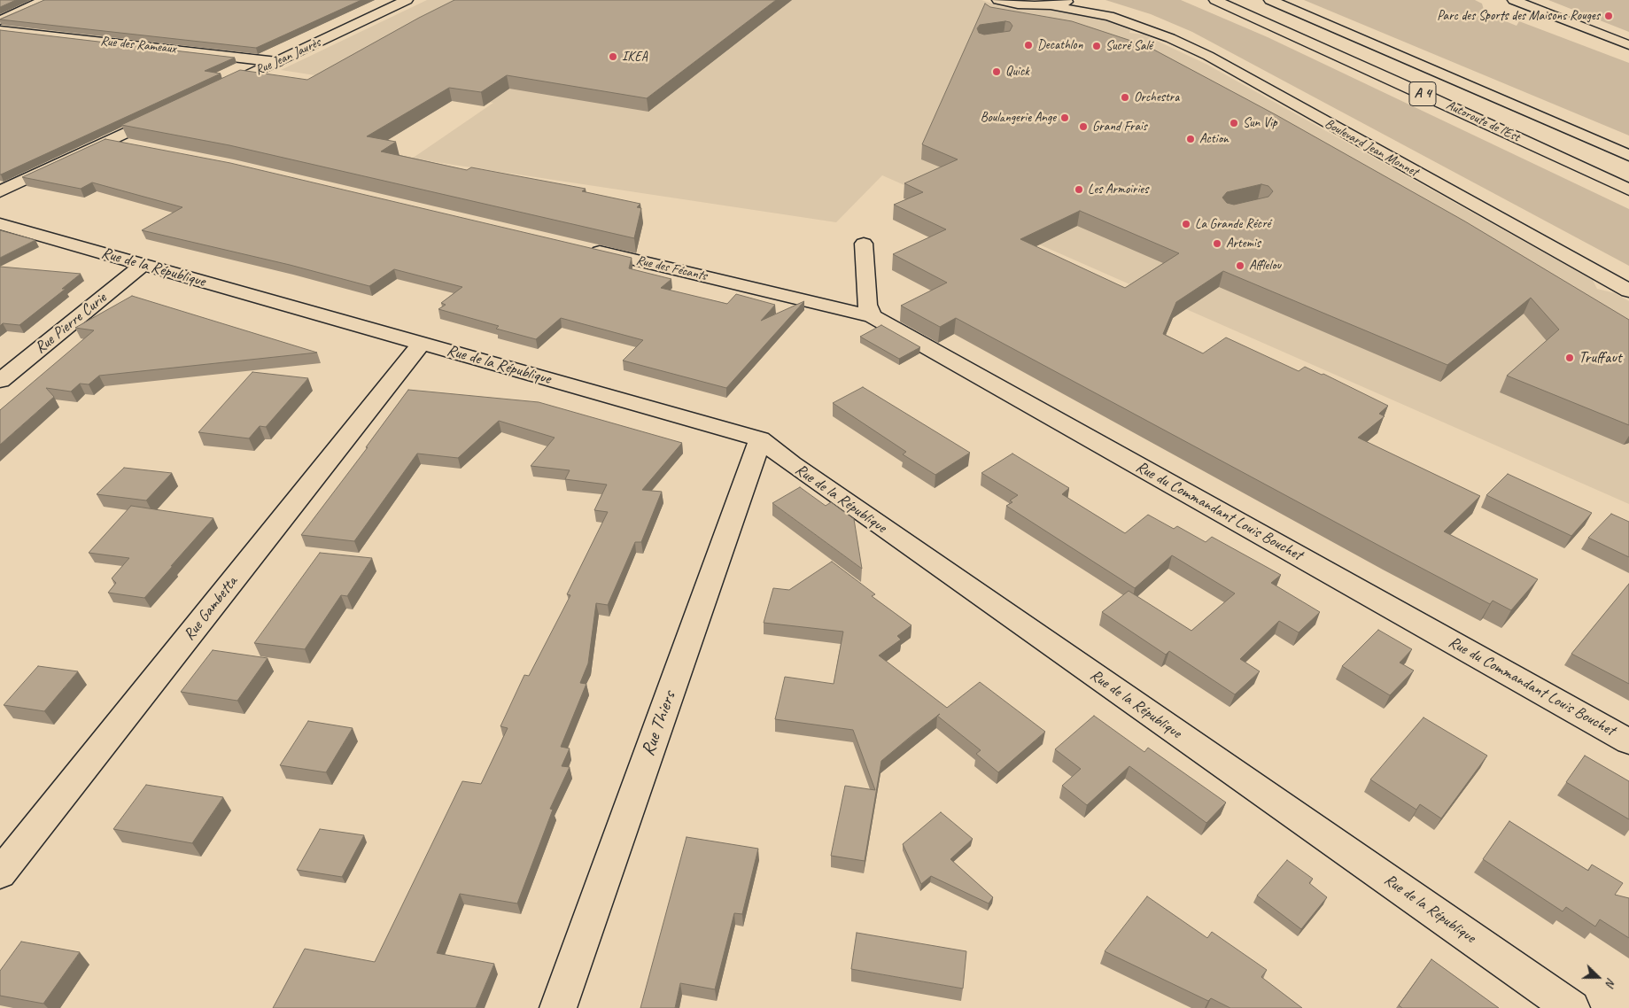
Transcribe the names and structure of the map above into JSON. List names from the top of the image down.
{
  "streets": {
    "main road": [
      "Rue des Rameaux",
      "Rue Jean Jaurès",
      "A 4",
      "Autoroute de l’Est",
      "Boulevard Jean Monnet",
      "Rue de la République",
      "Rue des Fécants",
      "Rue Pierre Curie",
      "Rue du Commandant Louis Bouchet",
      "Rue Gambetta",
      "Rue Thiers"
    ]
  },
  "crossings": [
    ["Rue des Rameaux", "Rue Jean Jaurès"],
    ["Rue de la République", "Rue Pierre Curie"],
    ["Rue de la République", "Rue Gambetta"],
    ["Rue de la République", "Rue Thiers"],
    ["Rue des Fécants", "Rue du Commandant Louis Bouchet"]
  ],
  "places": [
    "Parc des Sports des Maisons Rouges",
    "Decathlon",
    "Sucré Salé",
    "IKEA",
    "Quick",
    "Orchestra",
    "Boulangerie Ange",
    "Sun Vip",
    "Grand Frais",
    "Action",
    "Les Armoiries",
    "La Grande Récré",
    "Artemis",
    "Afflelou",
    "Truffaut"
  ],
  "north": "right"
}
